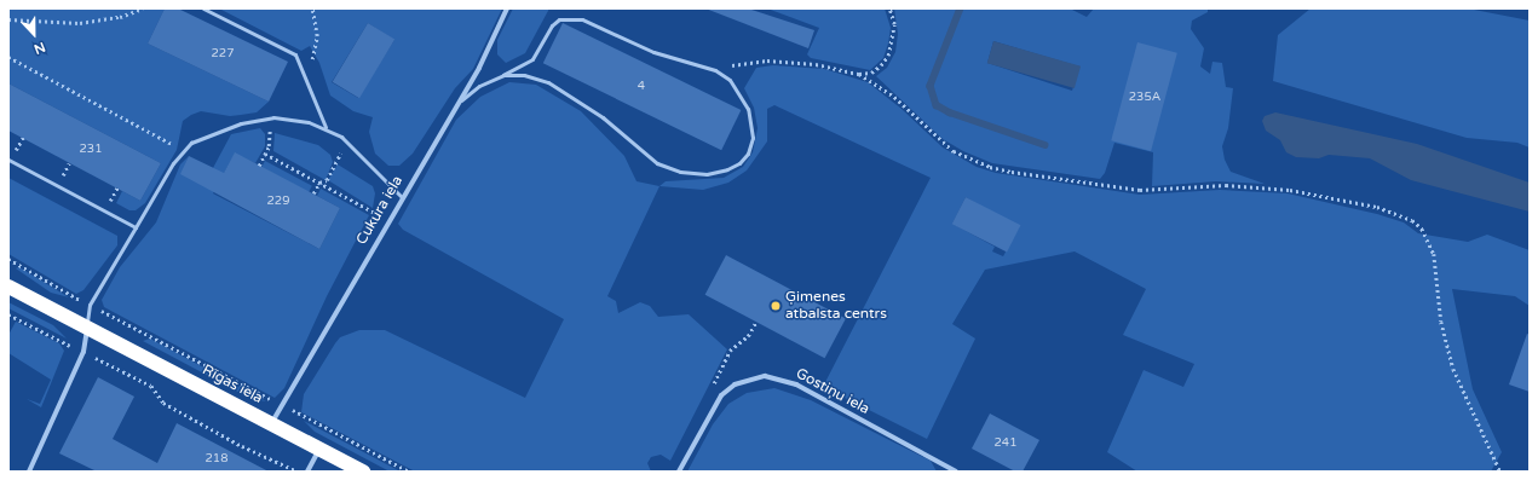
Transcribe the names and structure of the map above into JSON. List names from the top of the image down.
{
  "streets": {
    "highway": ["Rīgas iela"],
    "street": ["Cukura iela", "Gostiņu iela"]
  },
  "crossings": [
    ["Cukura iela", "Rīgas iela"]
  ],
  "places": ["Ģimenes atbalsta centrs"],
  "house_numbers": [
    "227",
    "4",
    "235A",
    "231",
    "229",
    "241",
    "218"
  ],
  "north": "bottom"
}
